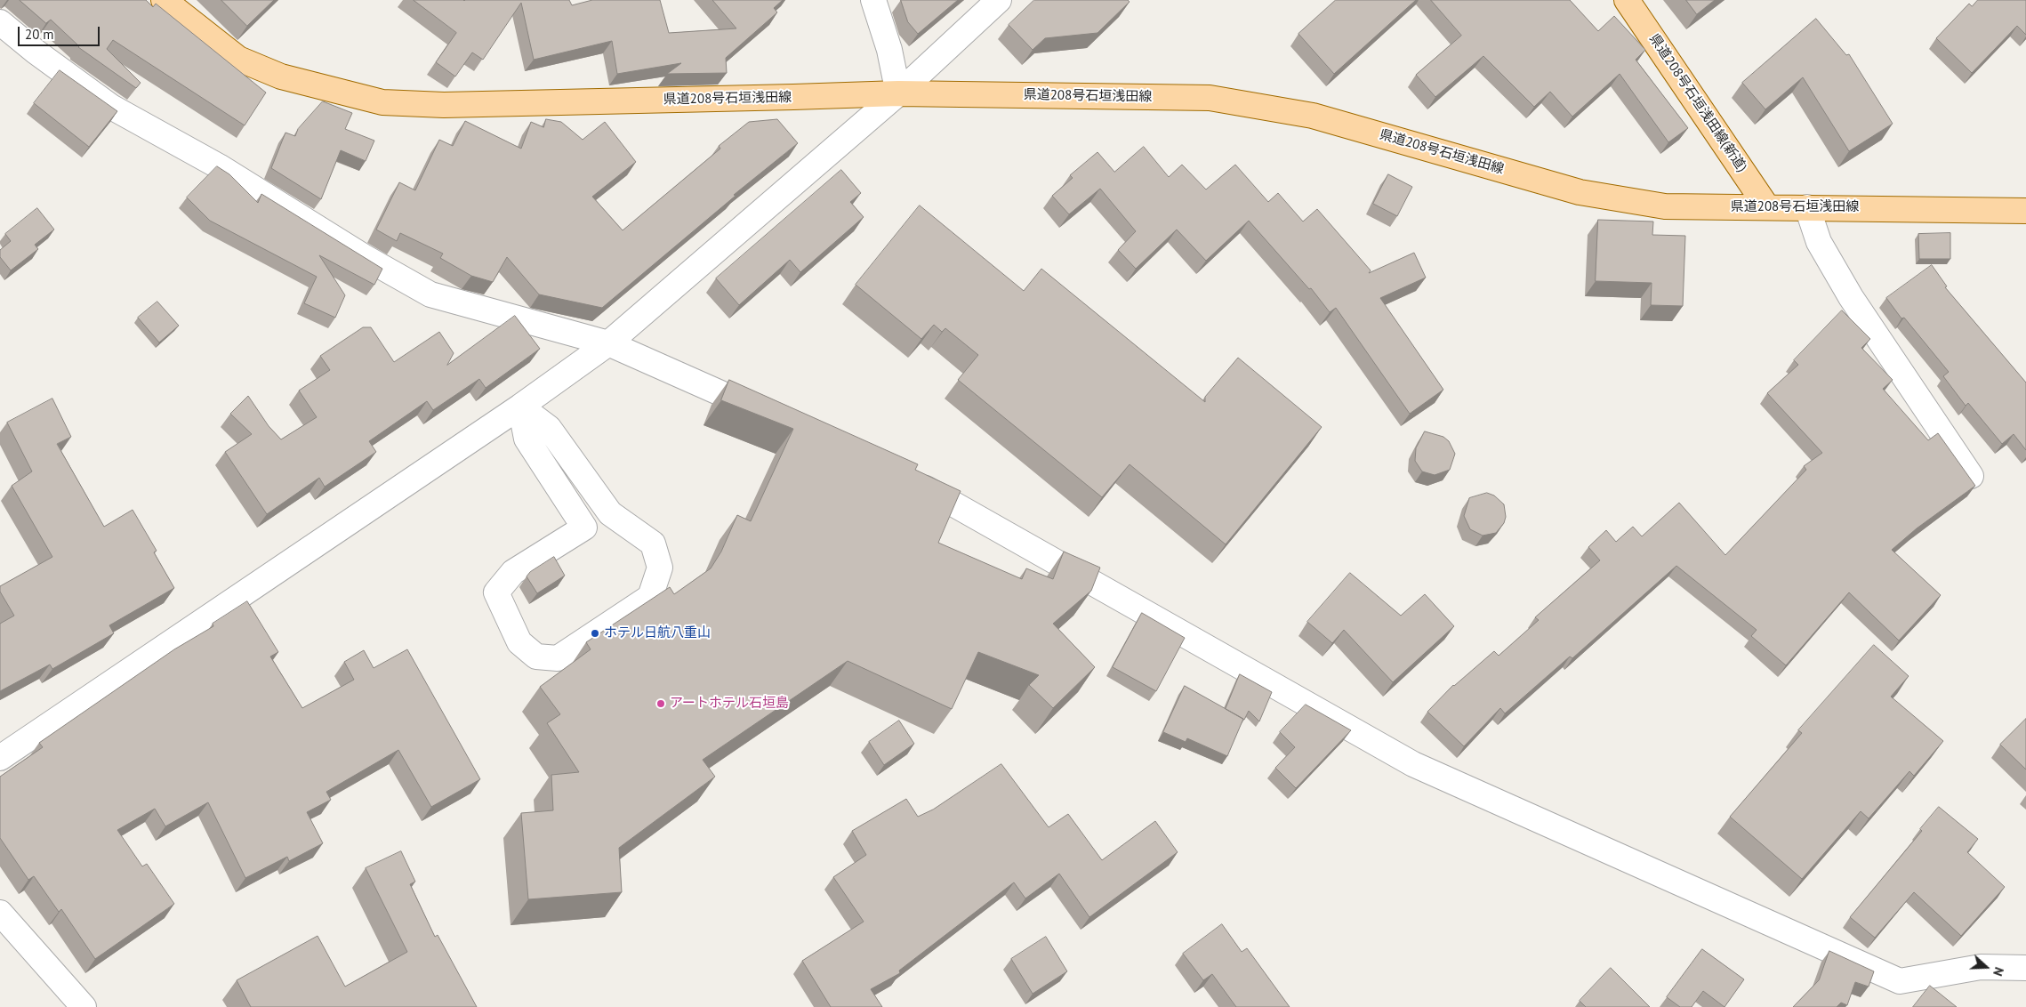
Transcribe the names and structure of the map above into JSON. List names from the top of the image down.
{
  "streets": {
    "main road": ["県道208号石垣浅田線", "県道208号石垣浅田線(新道)"]
  },
  "crossings": [
    ["県道208号石垣浅田線", "県道208号石垣浅田線(新道)"]
  ],
  "places": ["ホテル日航八重山", "アートホテル石垣島"],
  "scale_bar": "20 m",
  "north": "right"
}
